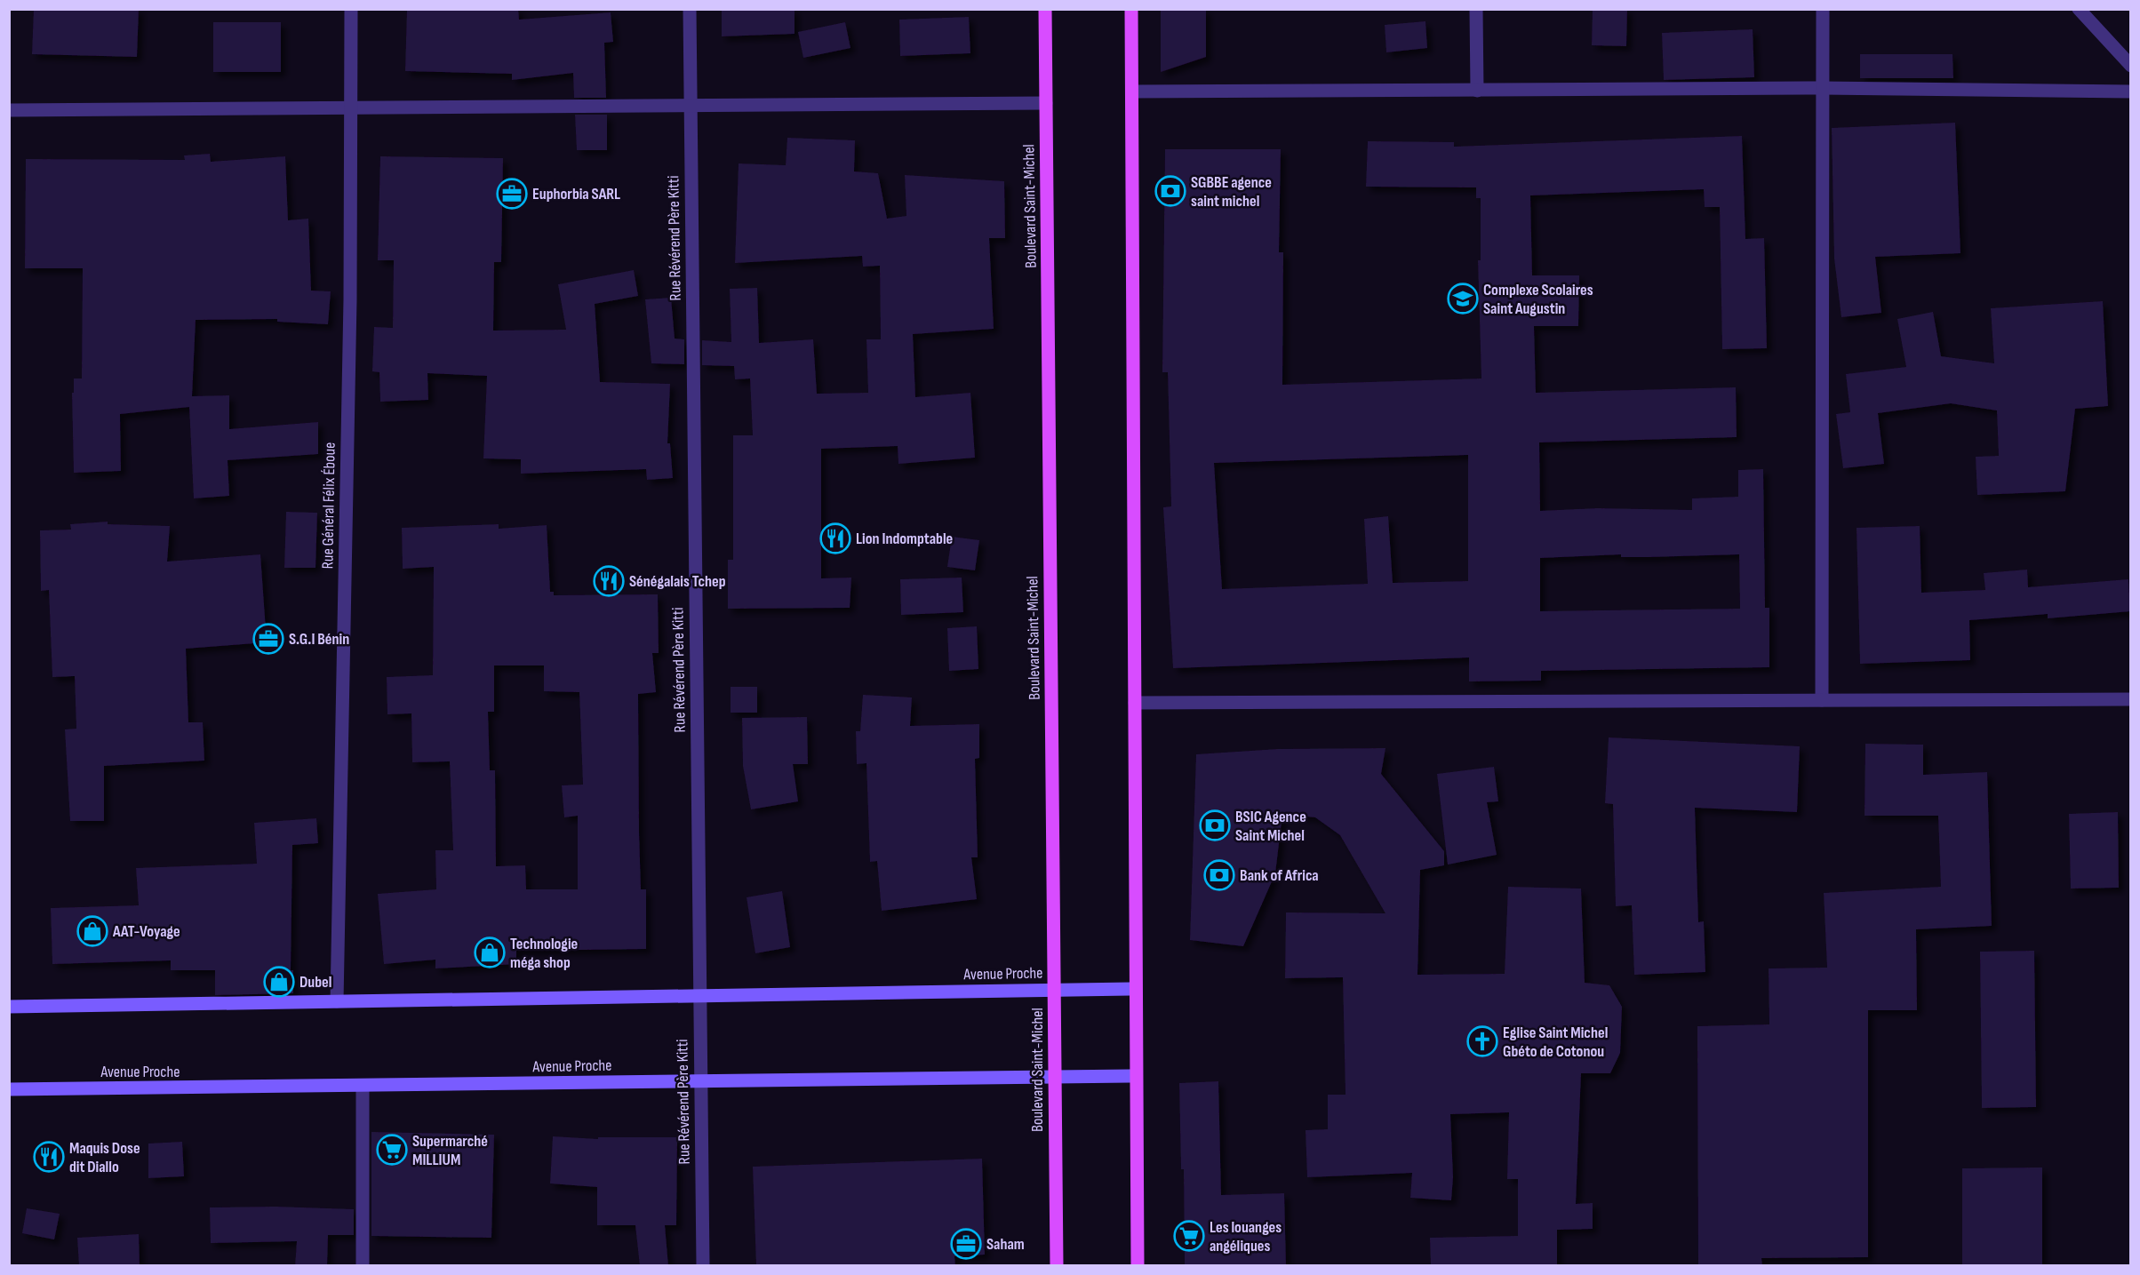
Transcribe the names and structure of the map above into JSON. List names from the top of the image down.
{
  "streets": {
    "main road": ["Boulevard Saint-Michel"],
    "street": ["Rue Révérend Père Kitti", "Rue Général Félix Éboue", "Avenue Proche"]
  },
  "crossings": [
    ["Boulevard Saint-Michel", "Avenue Proche"],
    ["Rue Révérend Père Kitti", "Avenue Proche"],
    ["Rue Général Félix Éboue", "Avenue Proche"]
  ],
  "places": {
    "bank": ["SGBBE agence saint michel", "BSIC Agence Saint Michel", "Bank of Africa"],
    "office": ["Euphorbia SARL", "S.G.I Bénin", "Saham"],
    "school or university": ["Complexe Scolaires Saint Augustin"],
    "restaurant": ["Lion Indomptable", "Sénégalais Tchep", "Maquis Dose dit Diallo"],
    "shop": ["AAT-Voyage", "Technologie méga shop", "Dubel"],
    "church": ["Eglise Saint Michel Gbéto de Cotonou"],
    "supermarket": ["Supermarché MILLIUM", "Les louanges angéliques"]
  }
}
